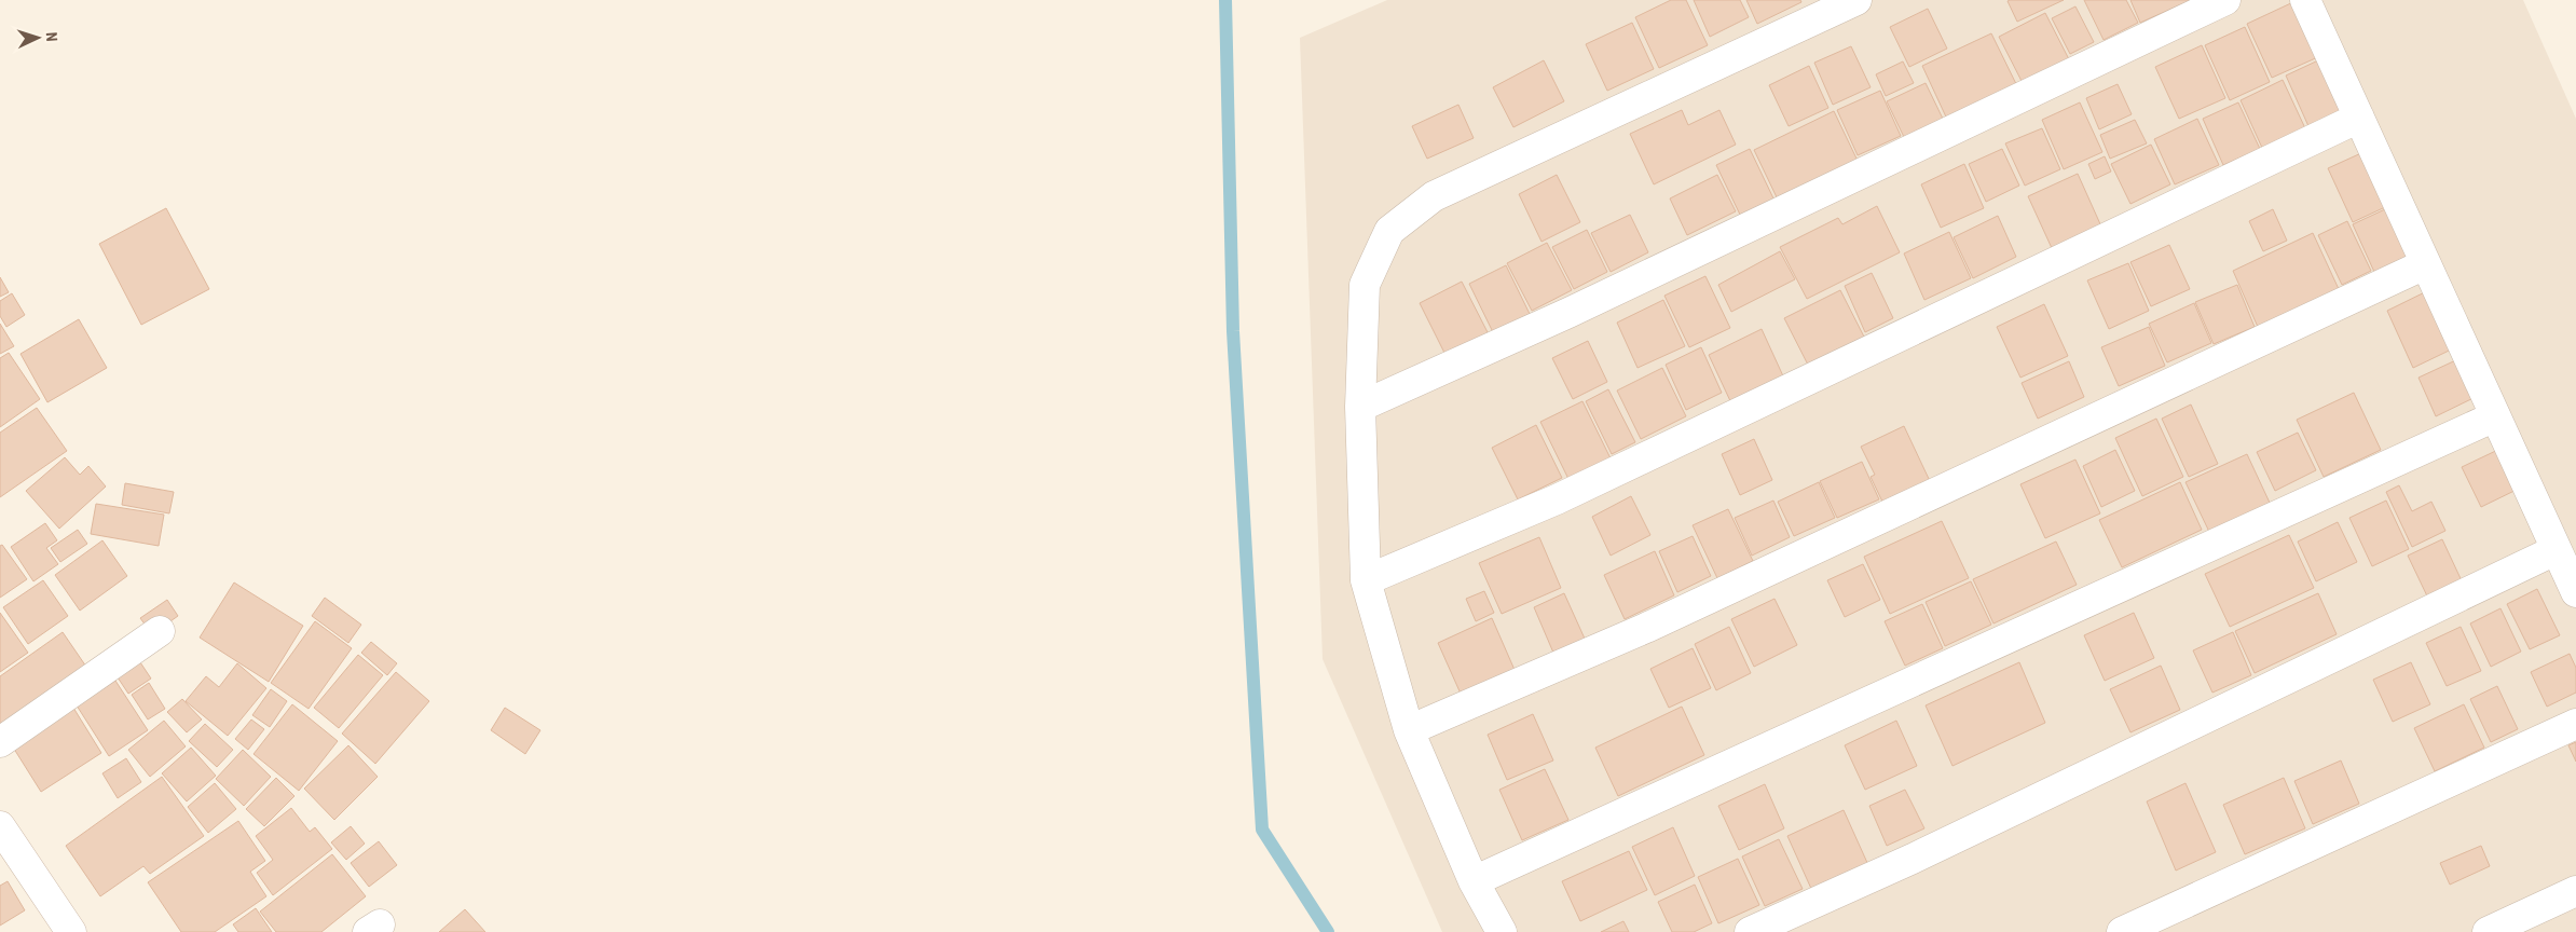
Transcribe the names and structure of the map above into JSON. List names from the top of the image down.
{
  "north": "right"
}
